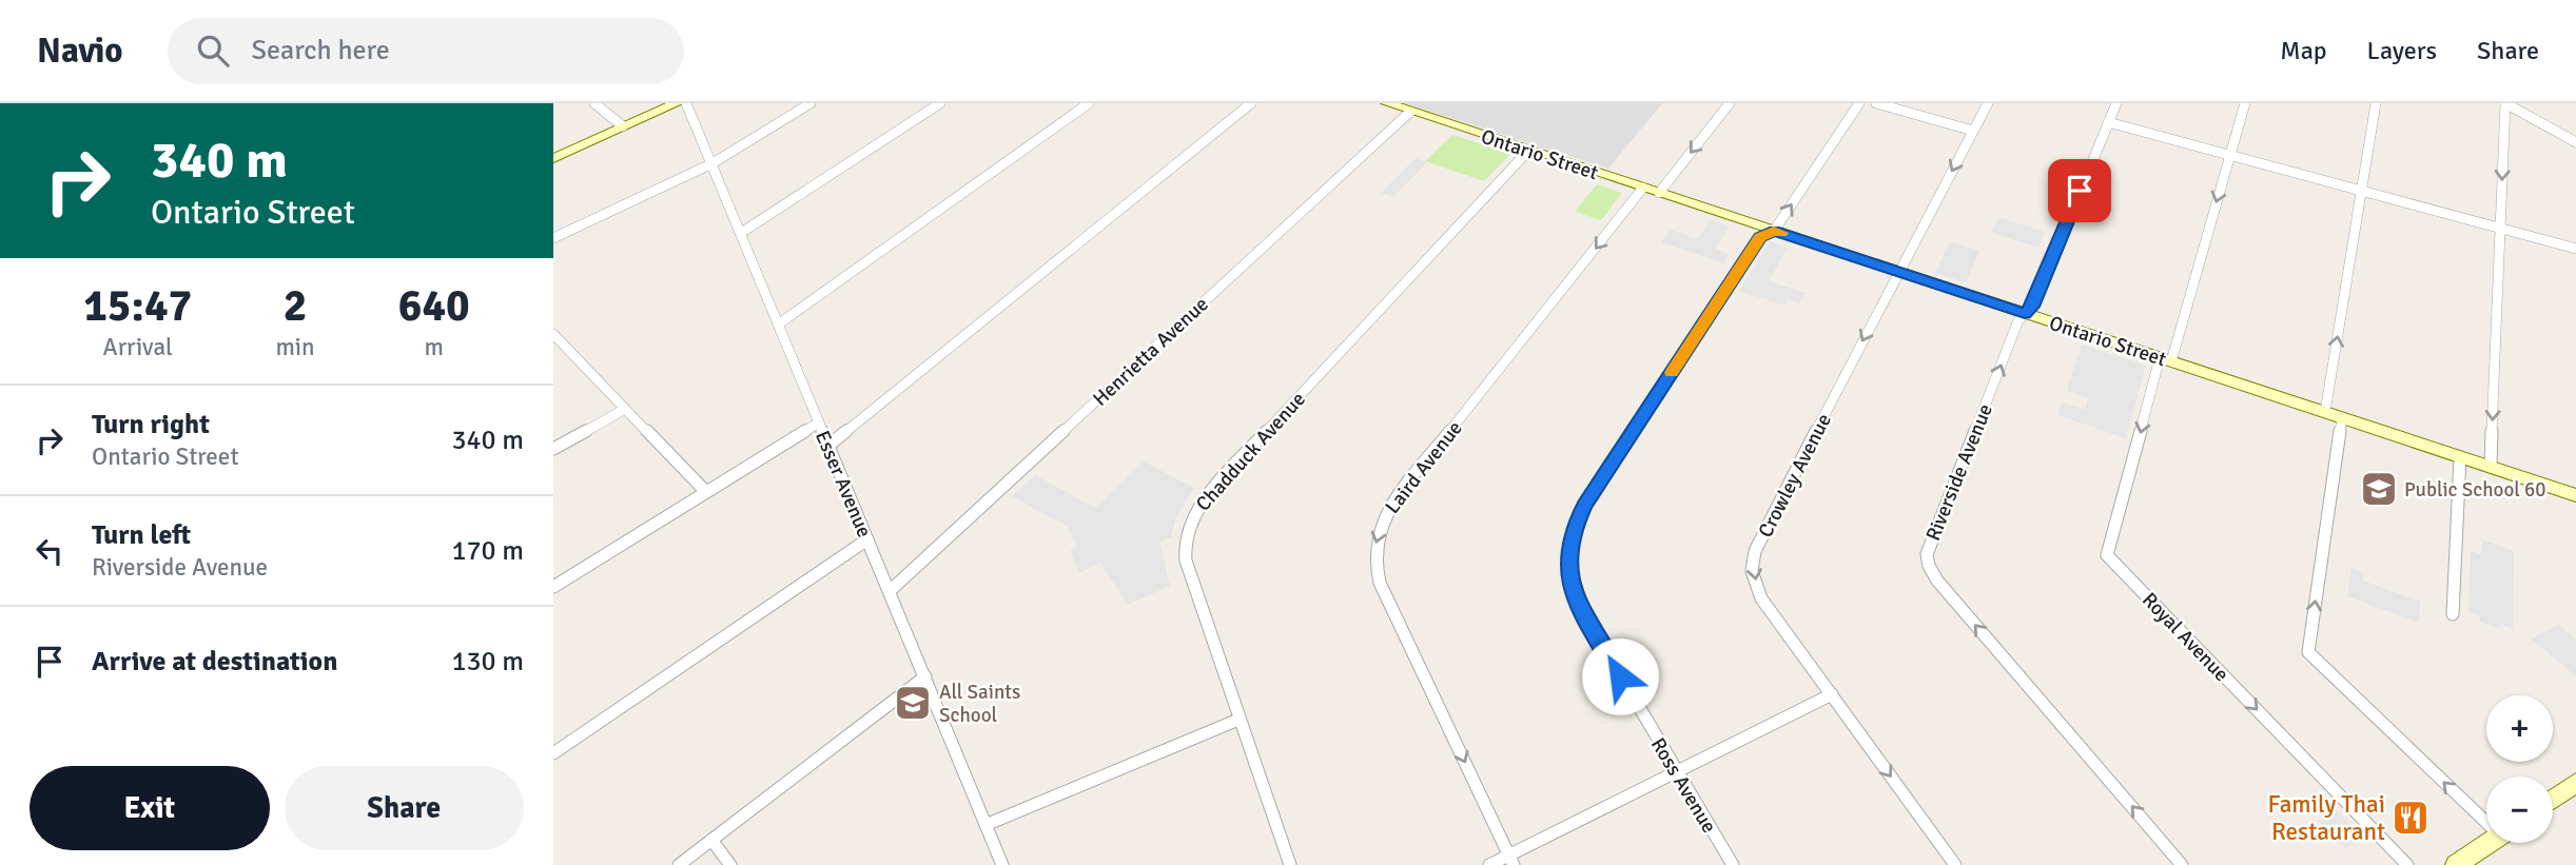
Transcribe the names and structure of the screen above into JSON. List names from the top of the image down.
{
  "streets": {
    "street": [
      "Ontario Street",
      "Henrietta Avenue",
      "Chadduck Avenue",
      "Laird Avenue",
      "Riverside Avenue",
      "Crowley Avenue",
      "Esser Avenue",
      "Royal Avenue",
      "Ross Avenue"
    ]
  },
  "crossings": [
    ["Ontario Street", "Henrietta Avenue"],
    ["Ontario Street", "Chadduck Avenue"],
    ["Ontario Street", "Laird Avenue"],
    ["Ontario Street", "Riverside Avenue"],
    ["Ontario Street", "Crowley Avenue"],
    ["Ontario Street", "Royal Avenue"],
    ["Ontario Street", "Ross Avenue"],
    ["Henrietta Avenue", "Esser Avenue"]
  ],
  "one_way": [
    "Laird Avenue",
    "Riverside Avenue",
    "Crowley Avenue",
    "Royal Avenue"
  ],
  "places": {
    "school or university": ["Public School 60", "All Saints School"],
    "restaurant": ["Family Thai Restaurant"]
  },
  "page": {
    "header": "Navio",
    "search": "Search here",
    "nav": ["Map", "Layers", "Share"],
    "turn": ["340 m", "Ontario Street"],
    "eta": [
      "15:47",
      "Arrival",
      "2",
      "min",
      "640",
      "m"
    ],
    "list": [
      {
        "name": "Turn right",
        "note": "Ontario Street",
        "value": "340 m"
      },
      {
        "name": "Turn left",
        "note": "Riverside Avenue",
        "value": "170 m"
      },
      {
        "name": "Arrive at destination",
        "value": "130 m"
      }
    ],
    "map_buttons": ["+", "−"],
    "buttons": ["Exit", "Share"]
  }
}
